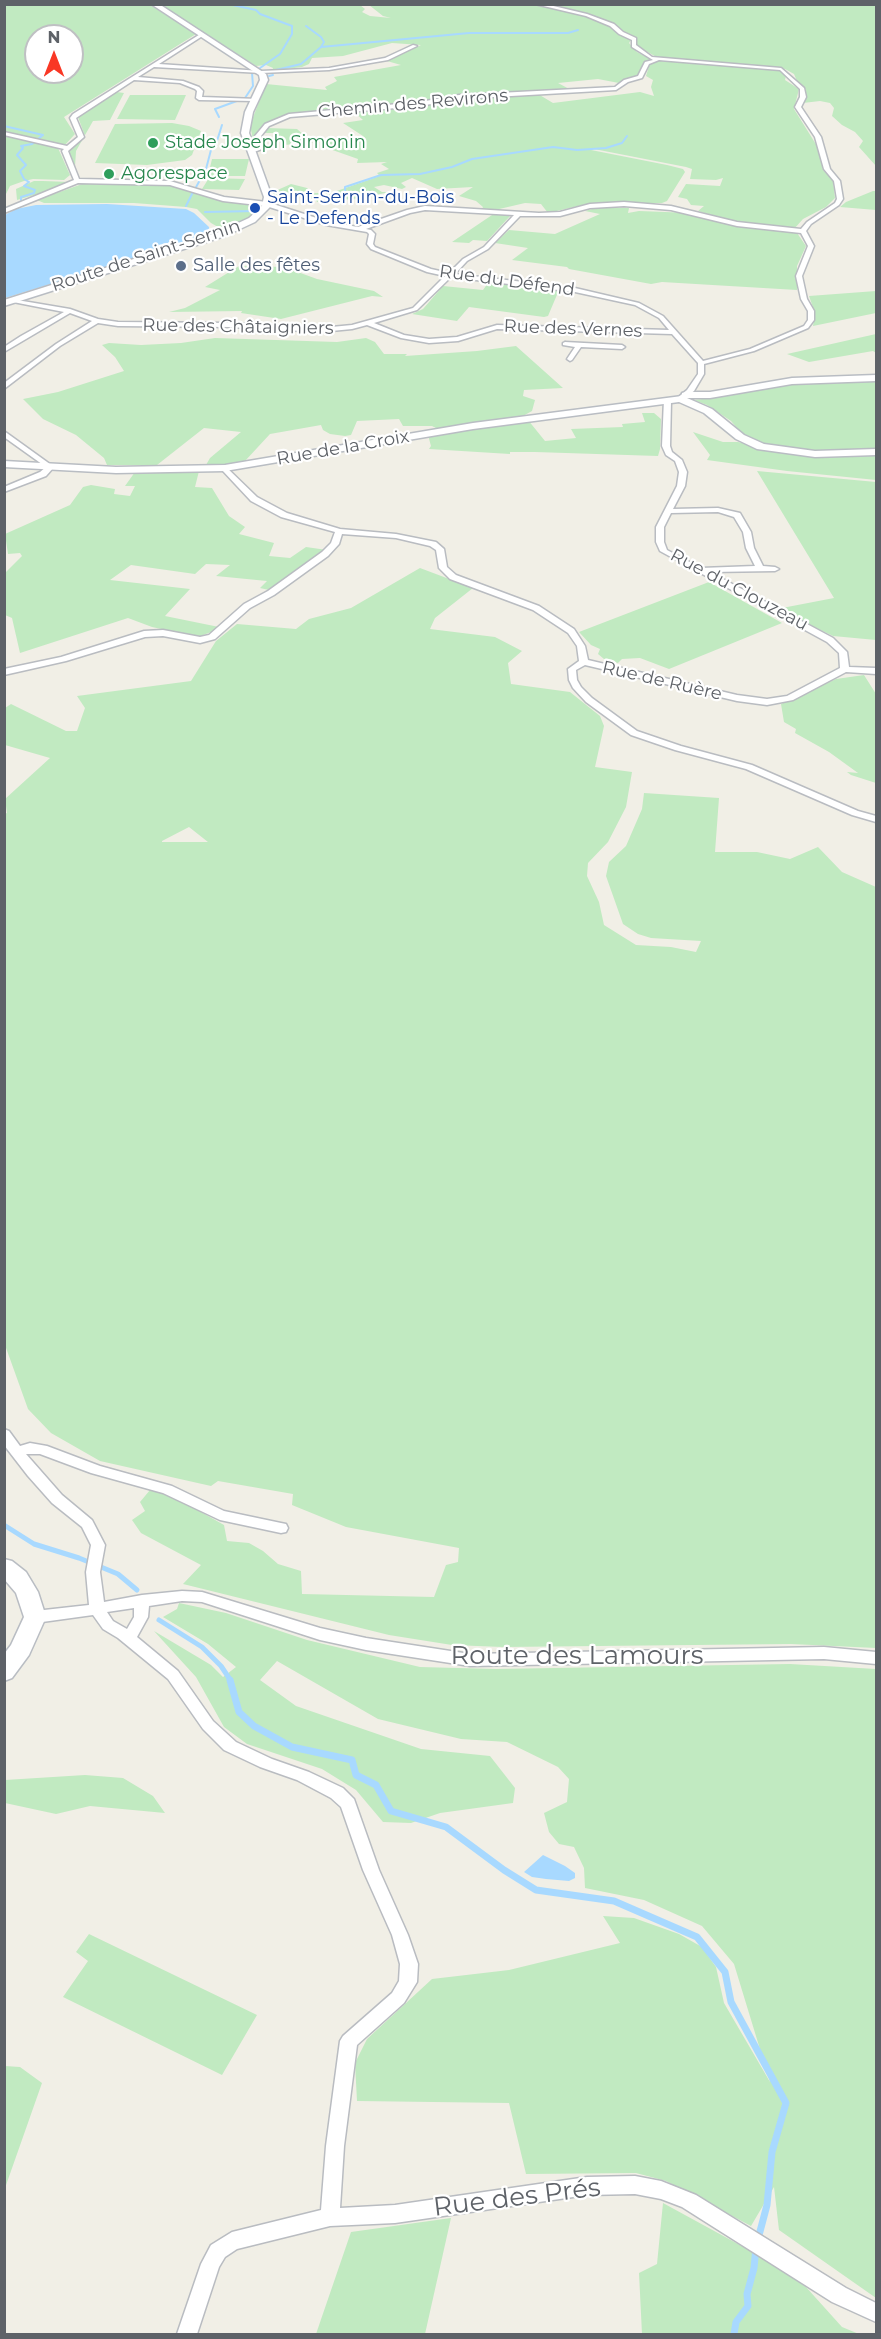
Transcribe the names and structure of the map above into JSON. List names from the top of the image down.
{
  "streets": {
    "street": [
      "Chemin des Revirons",
      "Route de Saint-Sernin",
      "Rue du Défend",
      "Rue des Châtaigniers",
      "Rue des Vernes",
      "Rue de la Croix",
      "Rue du Clouzeau",
      "Rue de Ruère",
      "Route des Lamours",
      "Rue des Prés"
    ]
  },
  "crossings": [
    ["Route de Saint-Sernin", "Rue des Châtaigniers"],
    ["Rue du Défend", "Rue des Châtaigniers"],
    ["Rue du Défend", "Rue des Vernes"],
    ["Rue des Châtaigniers", "Rue des Vernes"],
    ["Rue de la Croix", "Rue du Clouzeau"],
    ["Rue de la Croix", "Rue de Ruère"],
    ["Rue du Clouzeau", "Rue de Ruère"]
  ],
  "places": [
    "Stade Joseph Simonin",
    "Agorespace",
    "Saint-Sernin-du-Bois - Le Defends",
    "Salle des fêtes"
  ],
  "north": "top"
}
